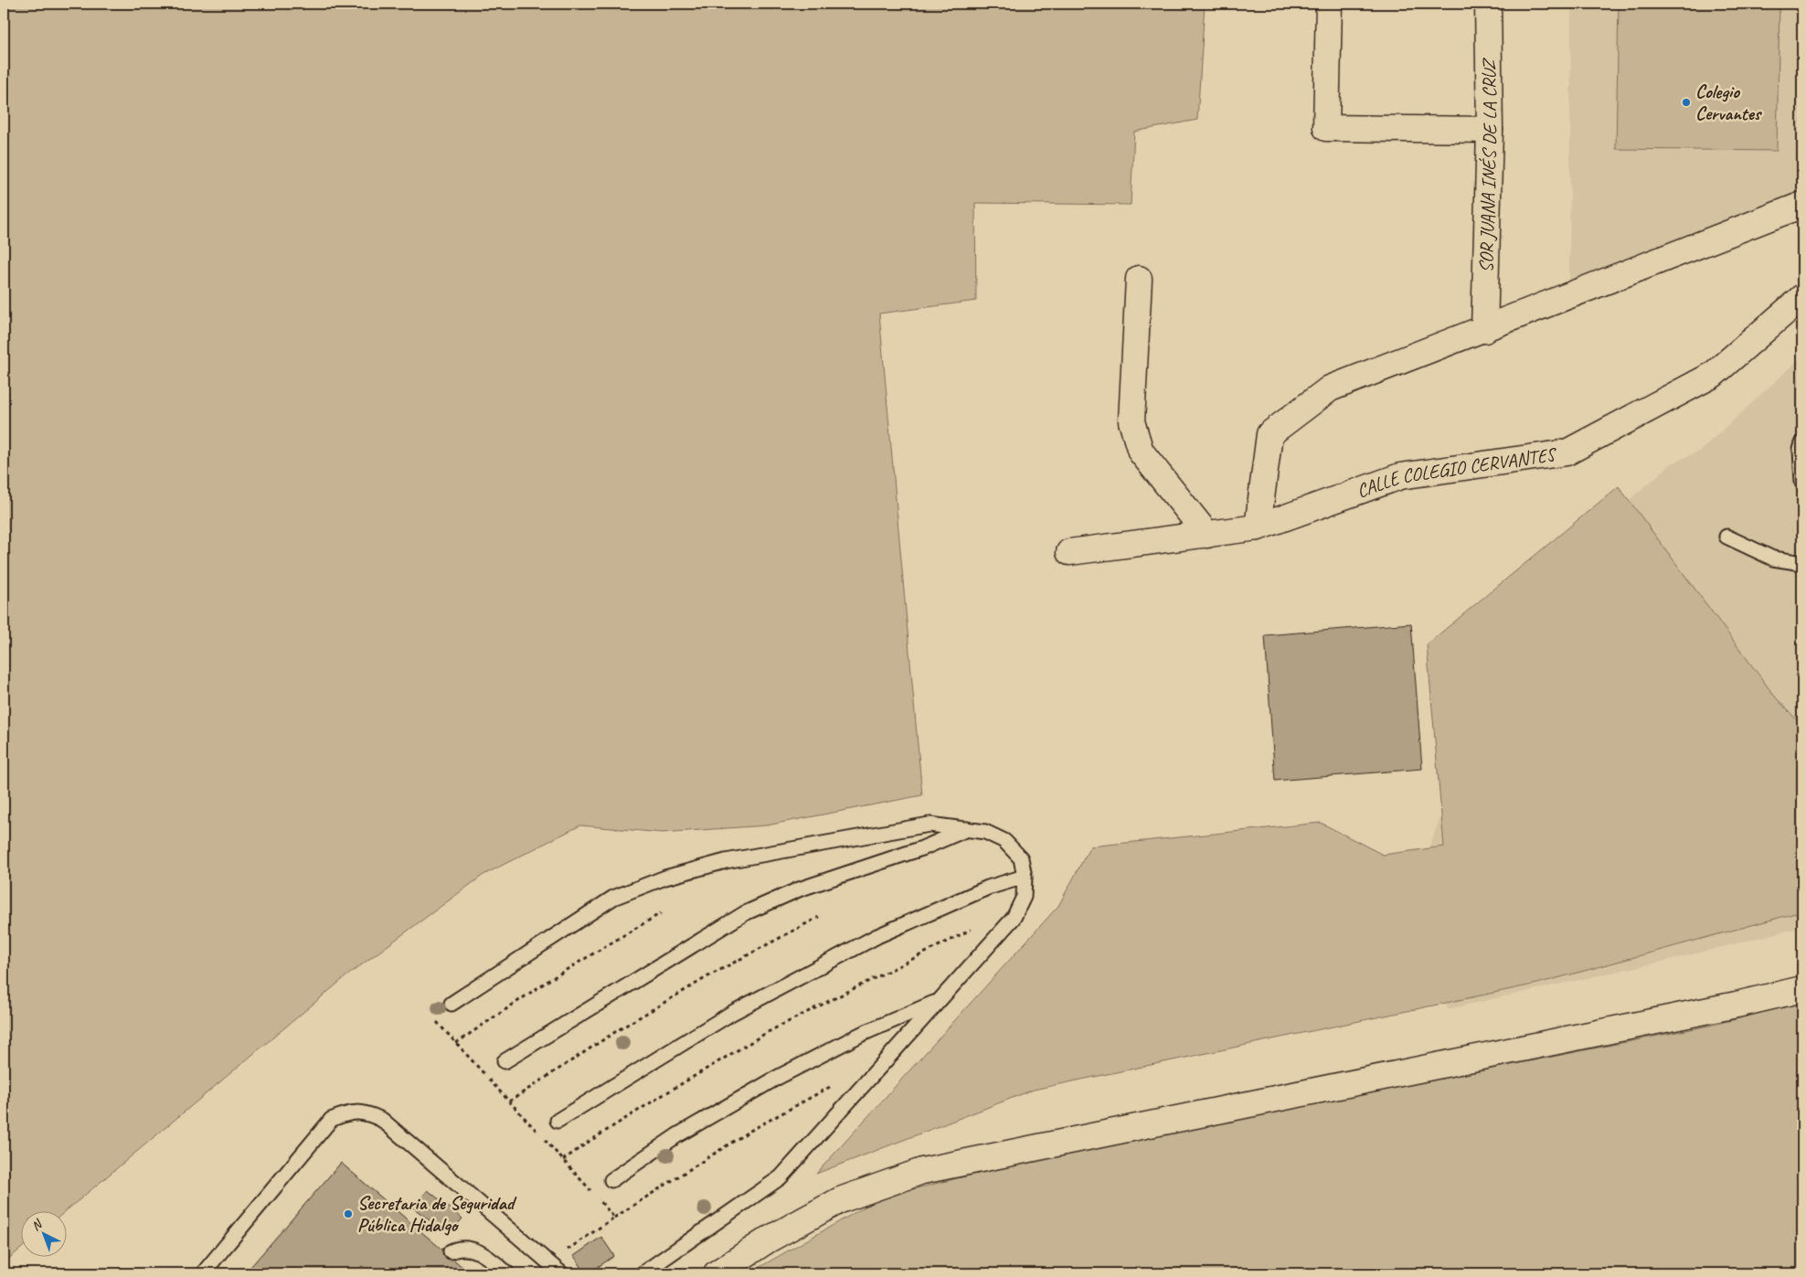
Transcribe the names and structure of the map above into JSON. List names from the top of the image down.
{
  "streets": {
    "street": ["SOR JUANA INÉS DE LA CRUZ", "CALLE COLEGIO CERVANTES"]
  },
  "places": ["Colegio Cervantes", "Secretaria de Seguridad Pública Hidalgo"],
  "north": "top left"
}
